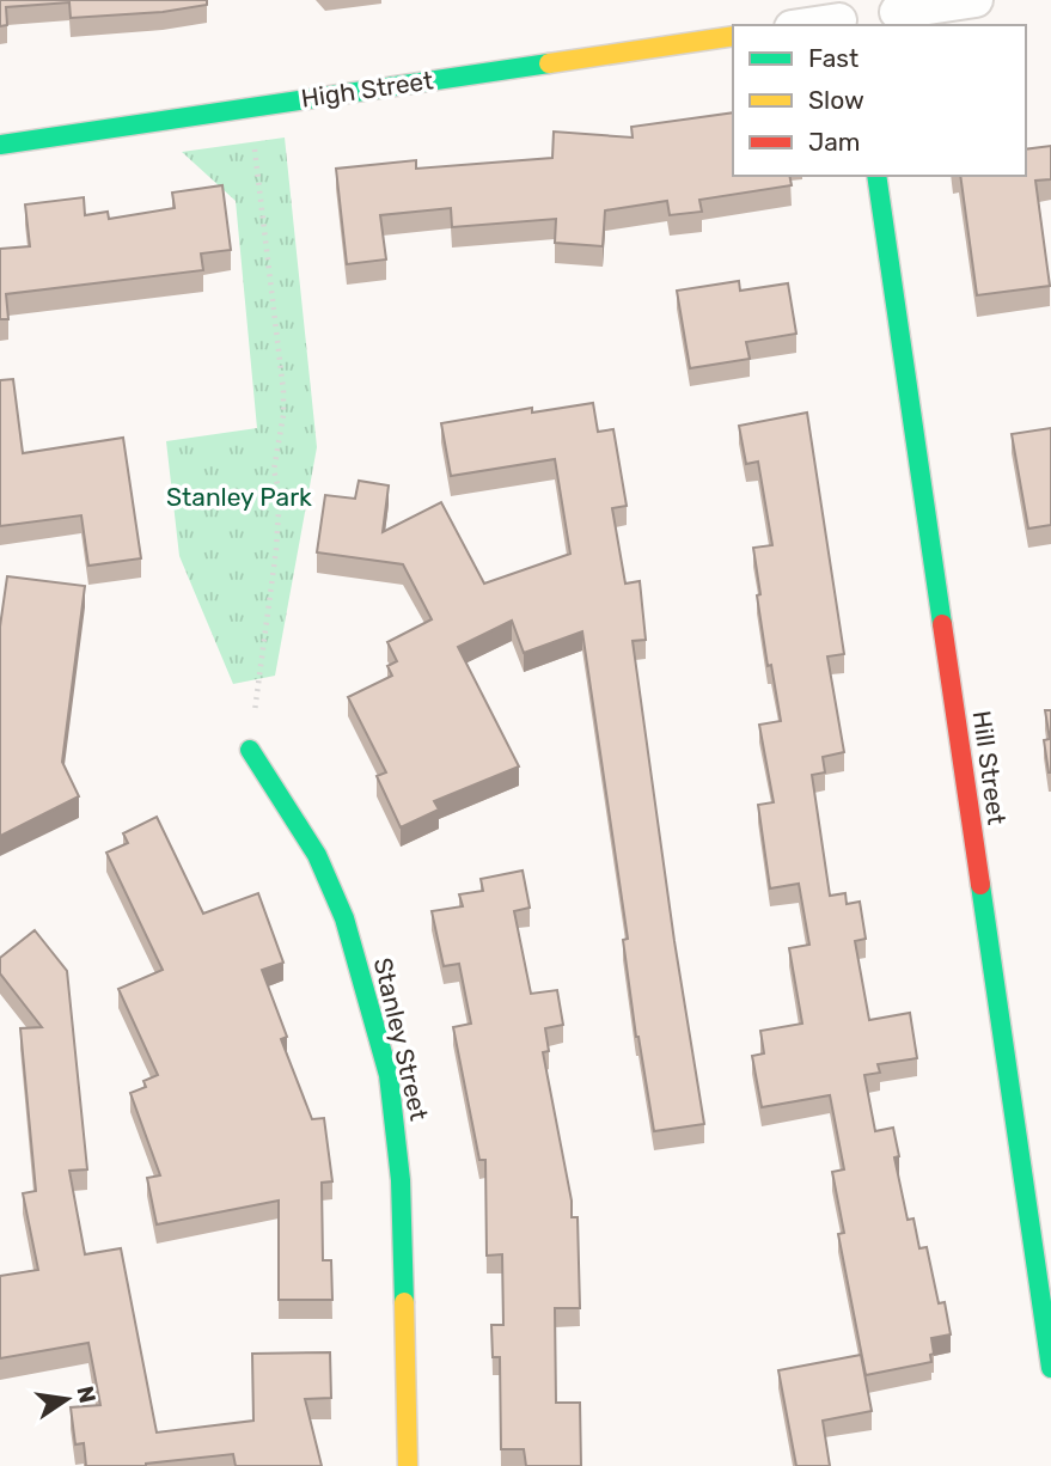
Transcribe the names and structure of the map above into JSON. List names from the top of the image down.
{
  "streets": {
    "street": ["High Street", "Hill Street", "Stanley Street"]
  },
  "parks": ["Stanley Park"],
  "legend": ["Fast", "Slow", "Jam"],
  "north": "right"
}
